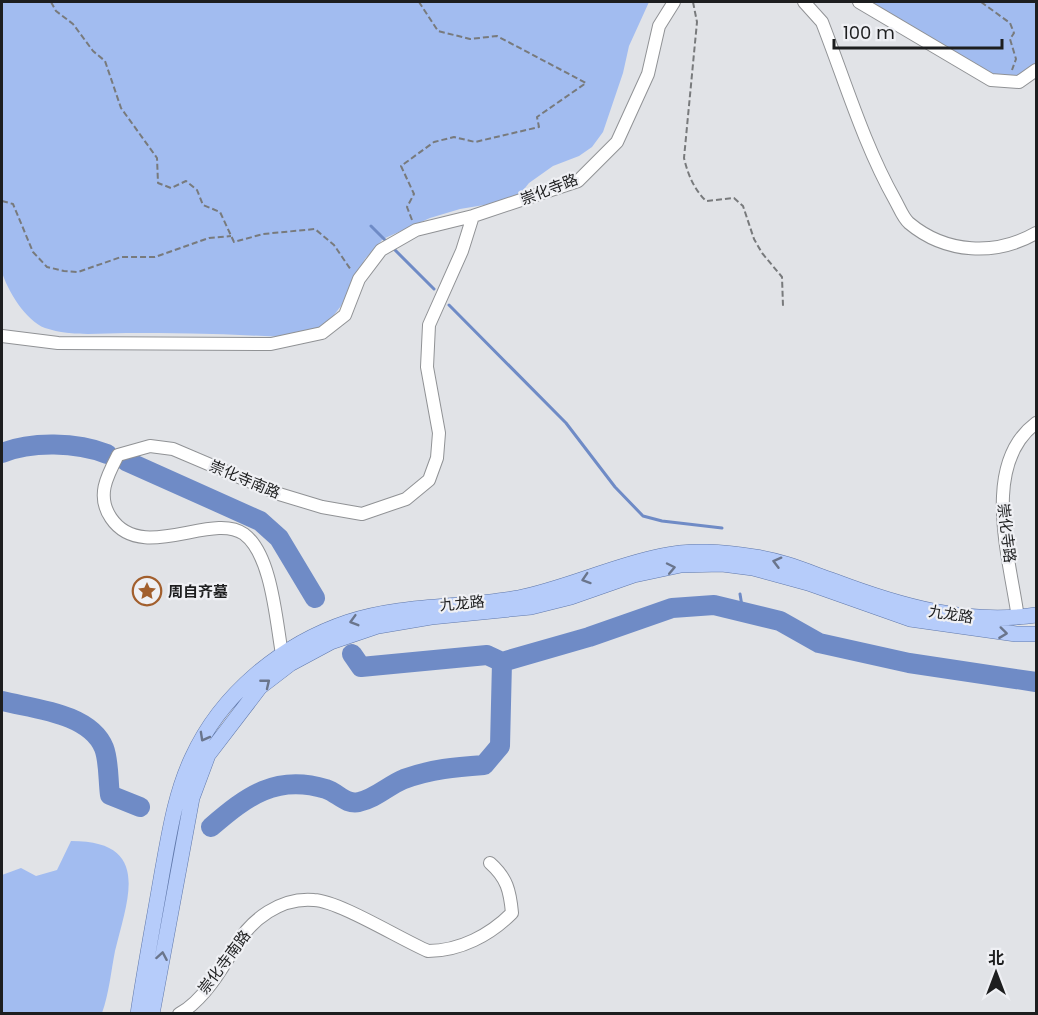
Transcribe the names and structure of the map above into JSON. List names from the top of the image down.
{
  "streets": {
    "main road": ["九龙路"],
    "street": ["崇化寺路", "崇化寺南路"]
  },
  "crossings": [
    ["崇化寺路", "崇化寺南路"],
    ["崇化寺路", "九龙路"],
    ["崇化寺南路", "九龙路"]
  ],
  "places": {
    "place": ["周自齐墓"]
  },
  "scale_bar": "100 m",
  "north": "top"
}
